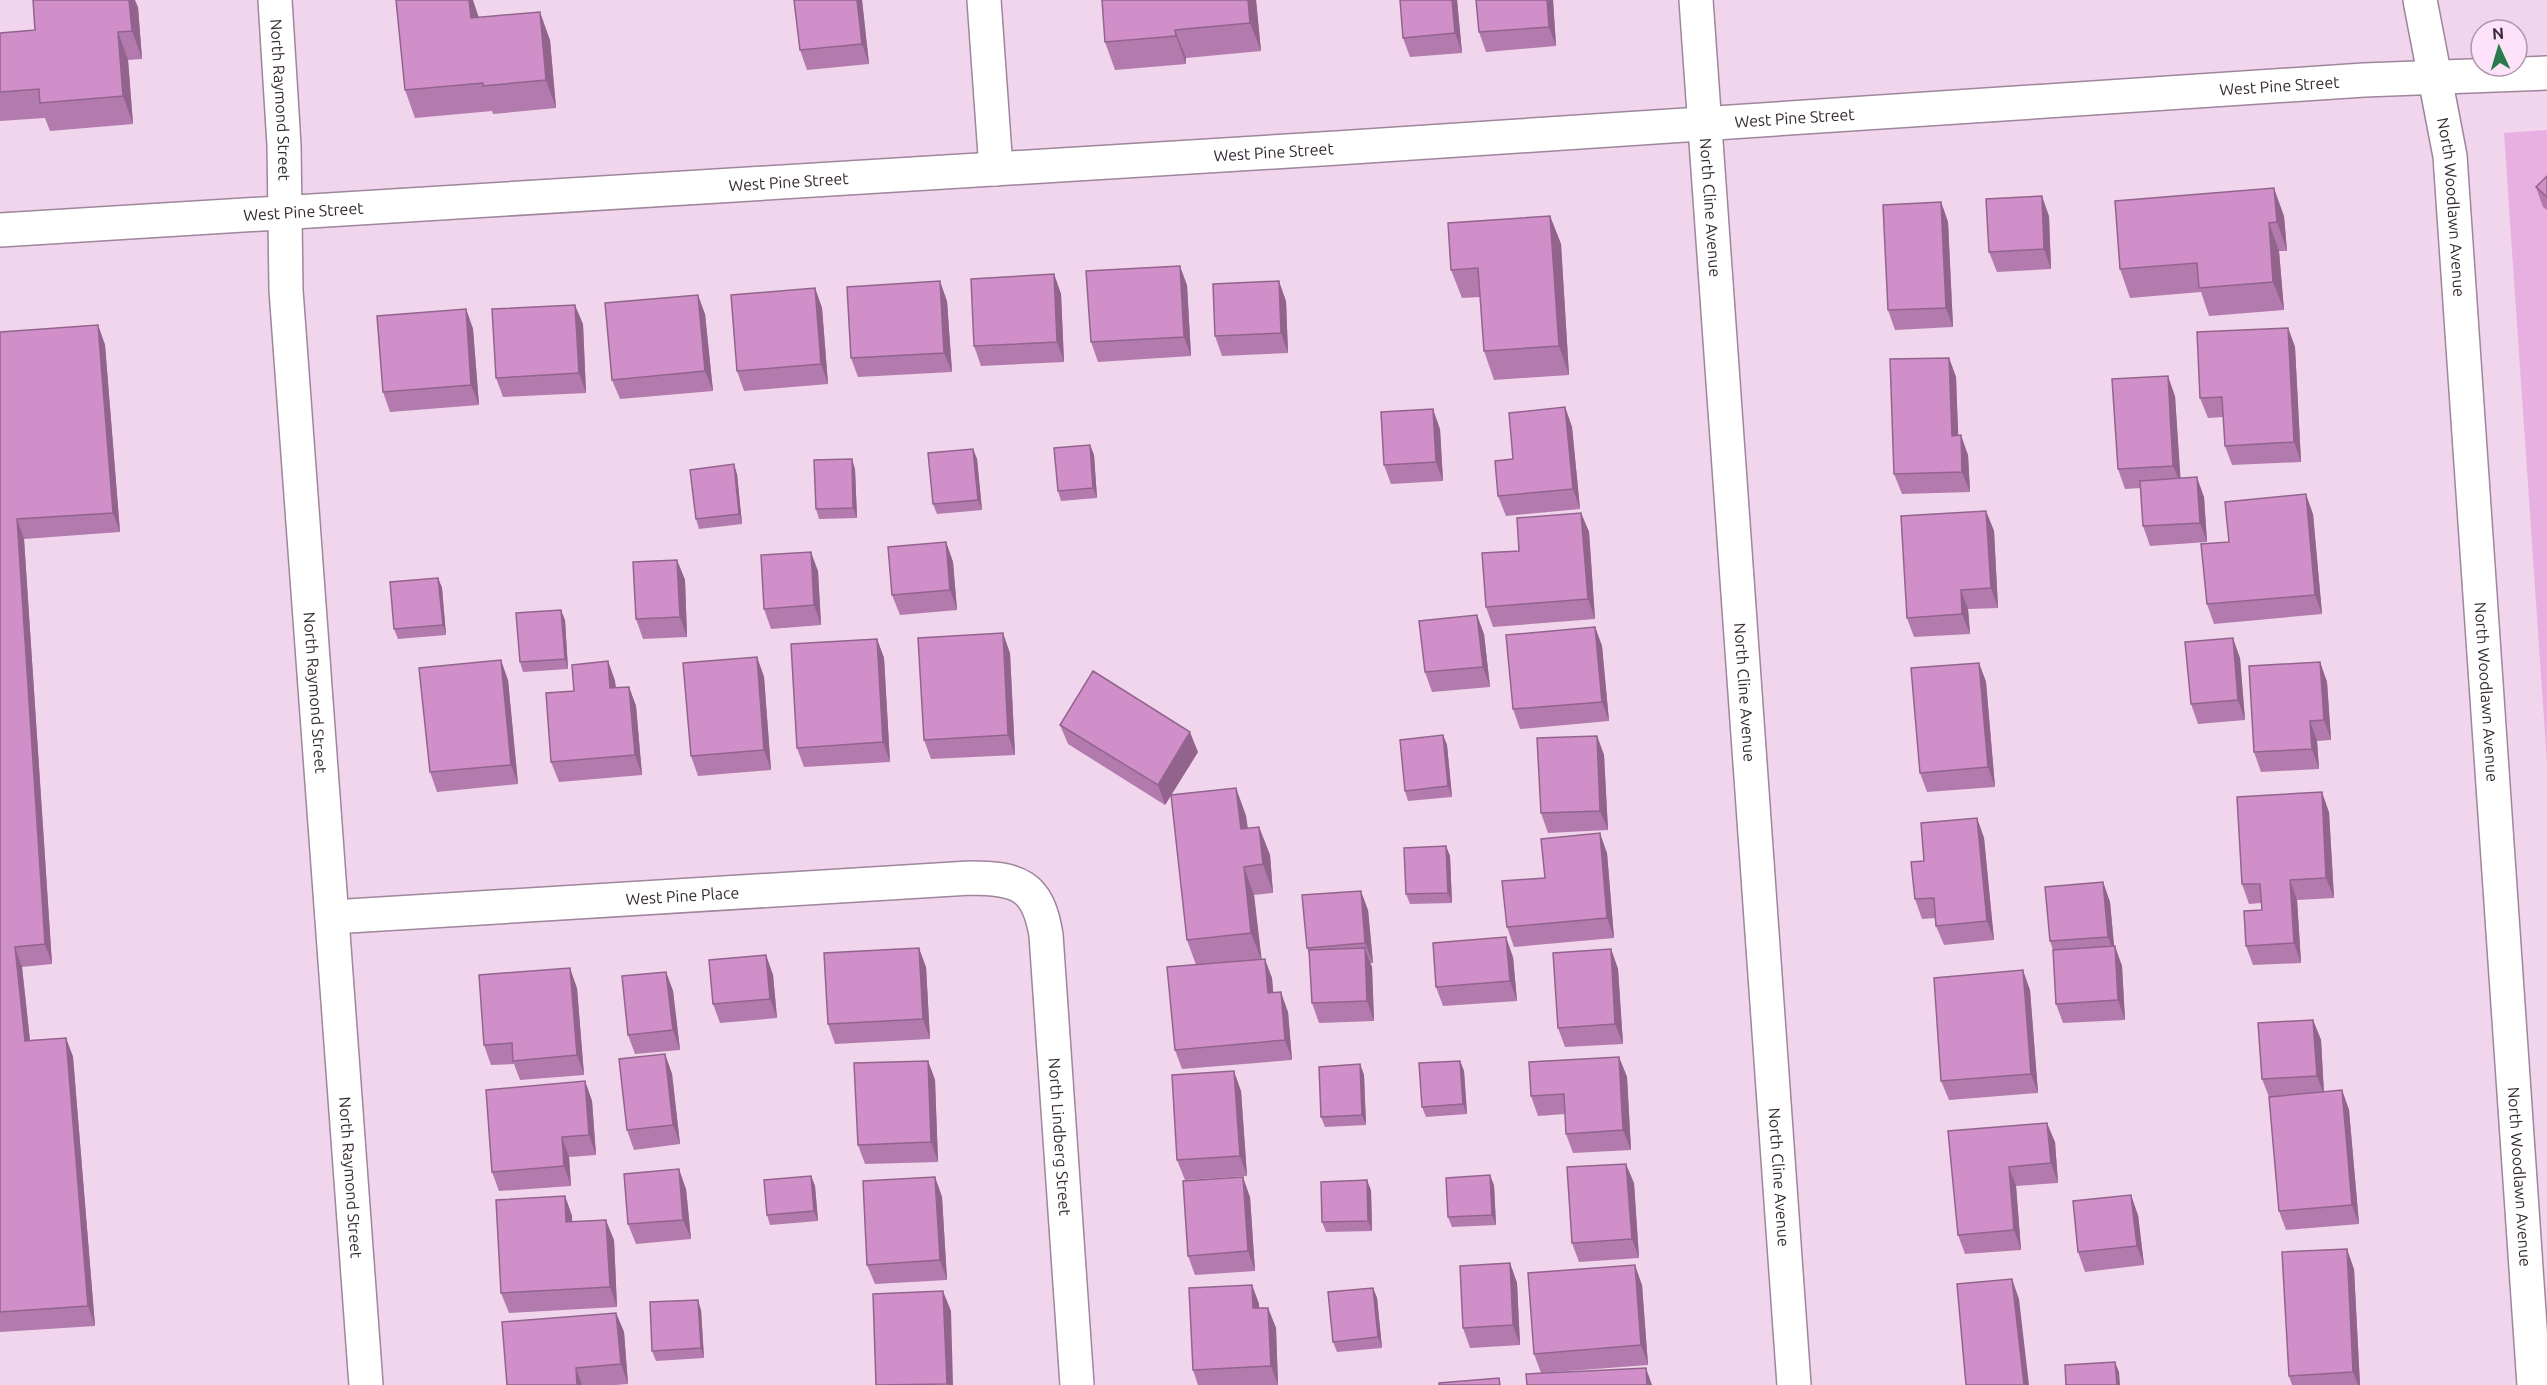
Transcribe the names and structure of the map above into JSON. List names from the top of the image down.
{
  "streets": {
    "street": [
      "West Pine Street",
      "North Raymond Street",
      "North Woodlawn Avenue",
      "North Cline Avenue",
      "West Pine Place",
      "North Lindberg Street"
    ]
  },
  "crossings": [
    ["West Pine Street", "North Raymond Street"],
    ["West Pine Street", "North Woodlawn Avenue"],
    ["West Pine Street", "North Cline Avenue"],
    ["North Raymond Street", "West Pine Place"],
    ["West Pine Place", "North Lindberg Street"]
  ],
  "north": "top"
}
